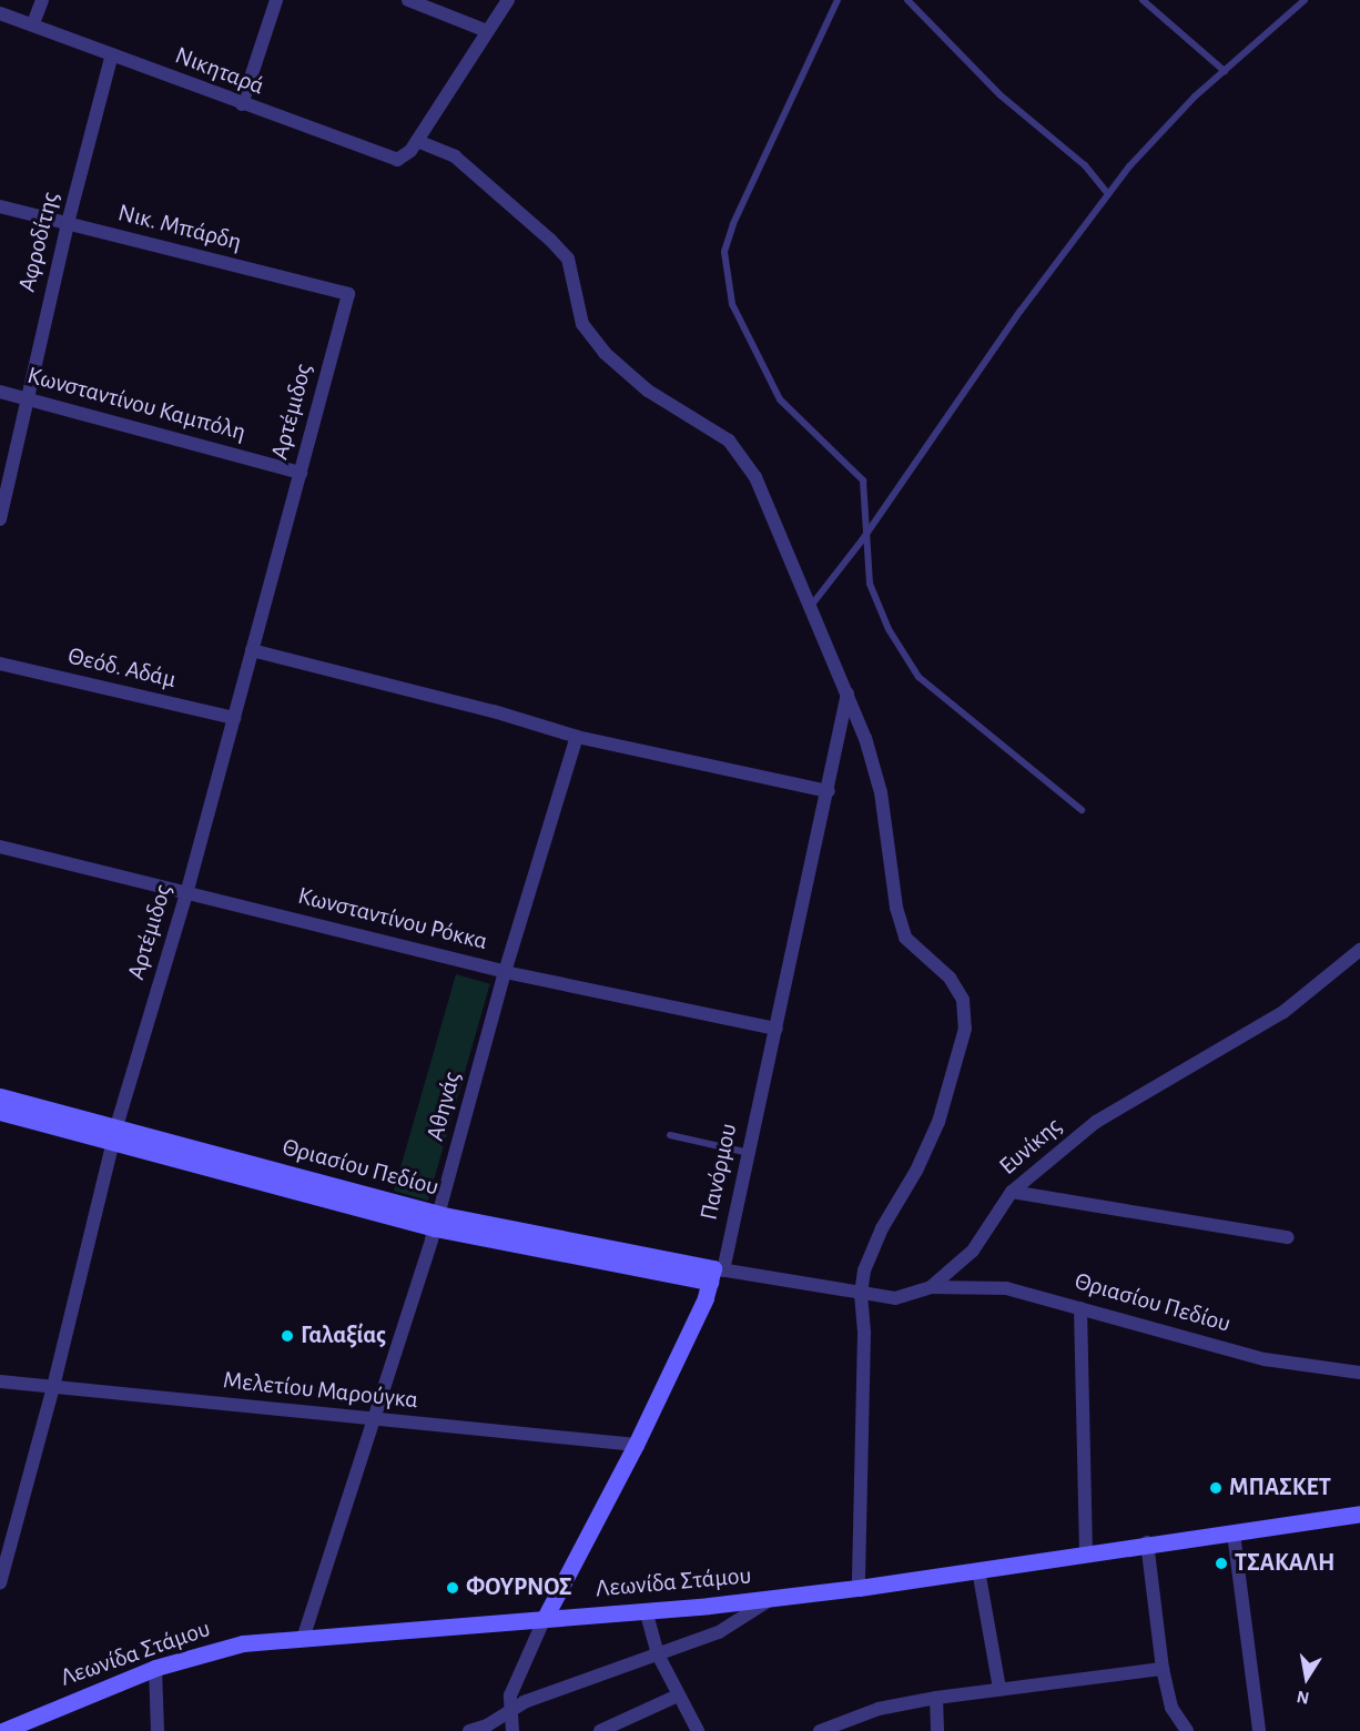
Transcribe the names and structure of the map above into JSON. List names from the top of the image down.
{
  "streets": {
    "main road": ["Θριασίου Πεδίου", "Πανόρμου", "Λεωνίδα Στάμου"],
    "street": [
      "Νικηταρά",
      "Νικ. Μπάρδη",
      "Αφροδίτης",
      "Κωνσταντίνου Καμπόλη",
      "Αρτέμιδος",
      "Θεόδ. Αδάμ",
      "Κωνσταντίνου Ρόκκα",
      "Αθηνάς",
      "Ευνίκης",
      "Μελετίου Μαρούγκα"
    ]
  },
  "crossings": [
    ["Νικηταρά", "Αφροδίτης"],
    ["Νικ. Μπάρδη", "Αφροδίτης"],
    ["Νικ. Μπάρδη", "Αρτέμιδος"],
    ["Αφροδίτης", "Κωνσταντίνου Καμπόλη"],
    ["Κωνσταντίνου Καμπόλη", "Αρτέμιδος"],
    ["Αρτέμιδος", "Θεόδ. Αδάμ"],
    ["Αρτέμιδος", "Κωνσταντίνου Ρόκκα"],
    ["Αρτέμιδος", "Θριασίου Πεδίου"],
    ["Αρτέμιδος", "Μελετίου Μαρούγκα"],
    ["Κωνσταντίνου Ρόκκα", "Αθηνάς"],
    ["Κωνσταντίνου Ρόκκα", "Πανόρμου"],
    ["Αθηνάς", "Θριασίου Πεδίου"],
    ["Αθηνάς", "Μελετίου Μαρούγκα"],
    ["Αθηνάς", "Λεωνίδα Στάμου"],
    ["Ευνίκης", "Θριασίου Πεδίου"],
    ["Ευνίκης", "Πανόρμου"],
    ["Θριασίου Πεδίου", "Πανόρμου"],
    ["Πανόρμου", "Μελετίου Μαρούγκα"],
    ["Πανόρμου", "Λεωνίδα Στάμου"]
  ],
  "places": [
    "Γαλαξίας",
    "ΜΠΑΣΚΕΤ",
    "ΤΣΑΚΑΛΗ",
    "ΦΟΥΡΝΟΣ"
  ],
  "north": "bottom"
}
